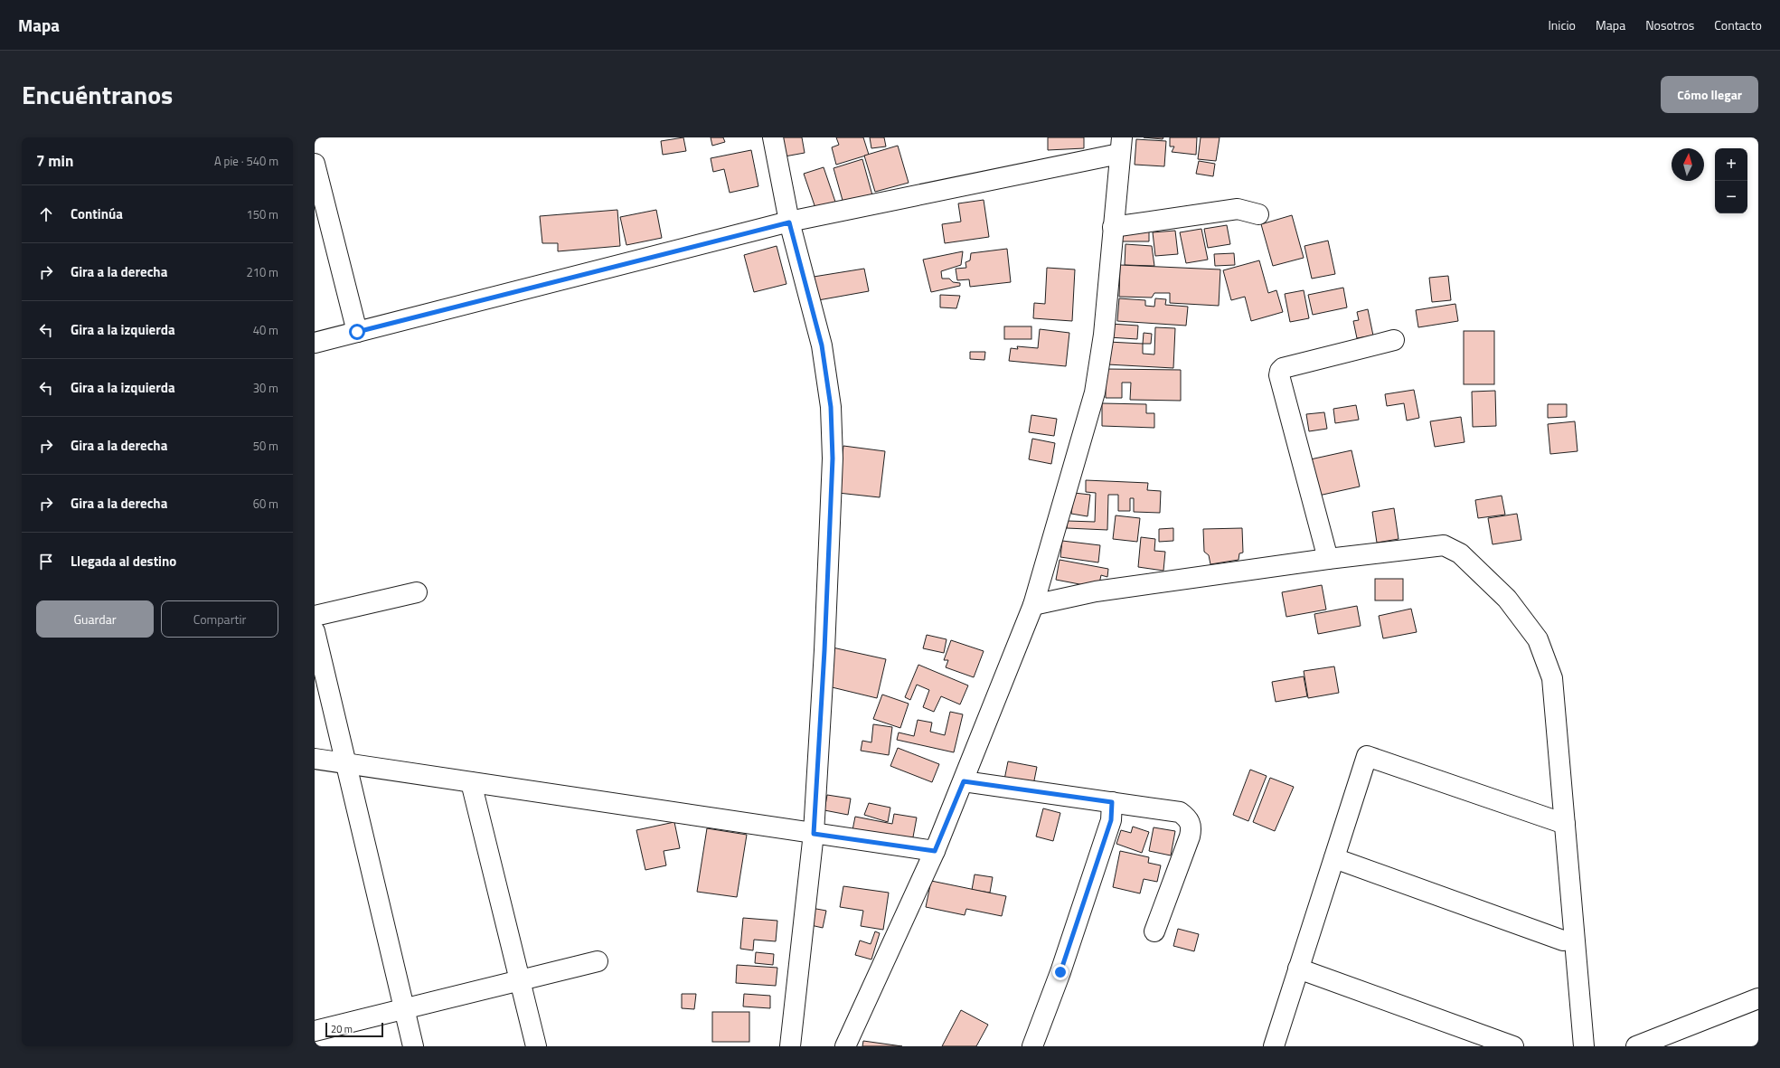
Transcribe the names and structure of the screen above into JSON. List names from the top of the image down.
{
  "scale_bar": "20 m",
  "north": "top",
  "page": {
    "header": "Mapa",
    "nav": [
      "Inicio",
      "Mapa",
      "Nosotros",
      "Contacto"
    ],
    "title": "Encuéntranos",
    "buttons": [
      "Cómo llegar",
      ["Guardar", "Compartir"]
    ],
    "heading": ["7 min", "A pie · 540 m"],
    "map_buttons": ["+", "−"],
    "list": [
      ["Continúa", "150 m"],
      ["Gira a la derecha", "210 m"],
      ["Gira a la izquierda", "40 m"],
      ["Gira a la izquierda", "30 m"],
      ["Gira a la derecha", "50 m"],
      ["Gira a la derecha", "60 m"],
      "Llegada al destino"
    ],
    "scale": "20 m"
  }
}
